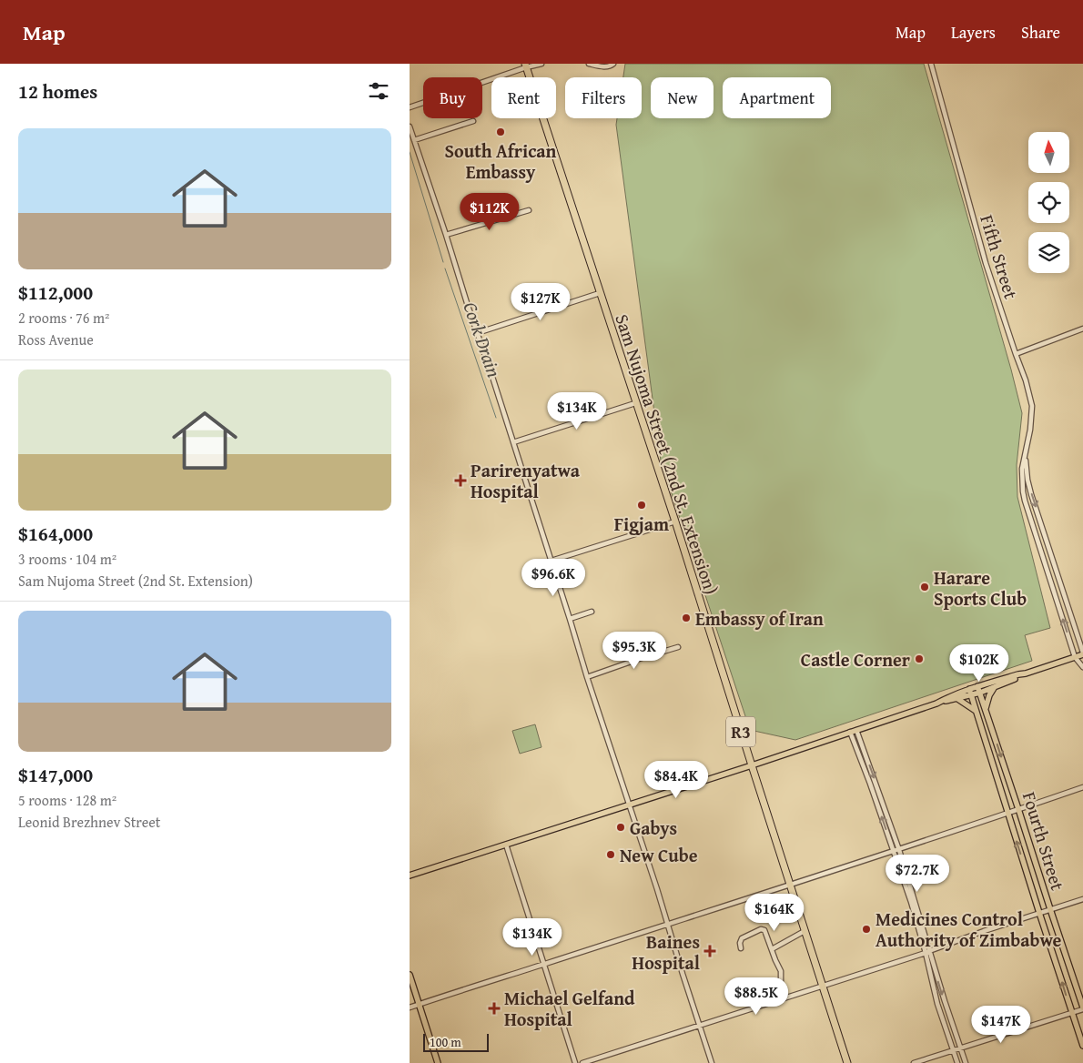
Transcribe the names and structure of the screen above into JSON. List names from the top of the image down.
{
  "streets": {
    "highway": ["Sam Nujoma Street (2nd St. Extension)", "R3"],
    "main road": ["Fourth Street"],
    "street": ["Fifth Street"]
  },
  "water": ["Cork Drain"],
  "places": {
    "other": [
      "South African Embassy",
      "Figjam",
      "Harare Sports Club",
      "Embassy of Iran",
      "Castle Corner",
      "Gabys",
      "New Cube",
      "Medicines Control Authority of Zimbabwe"
    ],
    "health": ["Parirenyatwa Hospital", "Baines Hospital", "Michael Gelfand Hospital"]
  },
  "scale_bar": "100 m",
  "north": "top",
  "page": {
    "header": "Map",
    "nav": ["Map", "Layers", "Share"],
    "heading": "12 homes",
    "chip": [
      "Buy",
      "Rent",
      "Filters",
      "New",
      "Apartment"
    ],
    "list": [
      {
        "name": "$112,000",
        "note": "2 rooms · 76 m² · Ross Avenue"
      },
      {
        "name": "$164,000",
        "note": "3 rooms · 104 m² · Sam Nujoma Street (2nd St. Extension)"
      },
      {
        "name": "$147,000",
        "note": "5 rooms · 128 m² · Leonid Brezhnev Street"
      }
    ],
    "price": [
      "$112K",
      "$127K",
      "$134K",
      "$96.6K",
      "$95.3K",
      "$102K",
      "$84.4K",
      "$72.7K",
      "$164K",
      "$134K",
      "$88.5K",
      "$147K"
    ],
    "scale": "100 m"
  }
}
